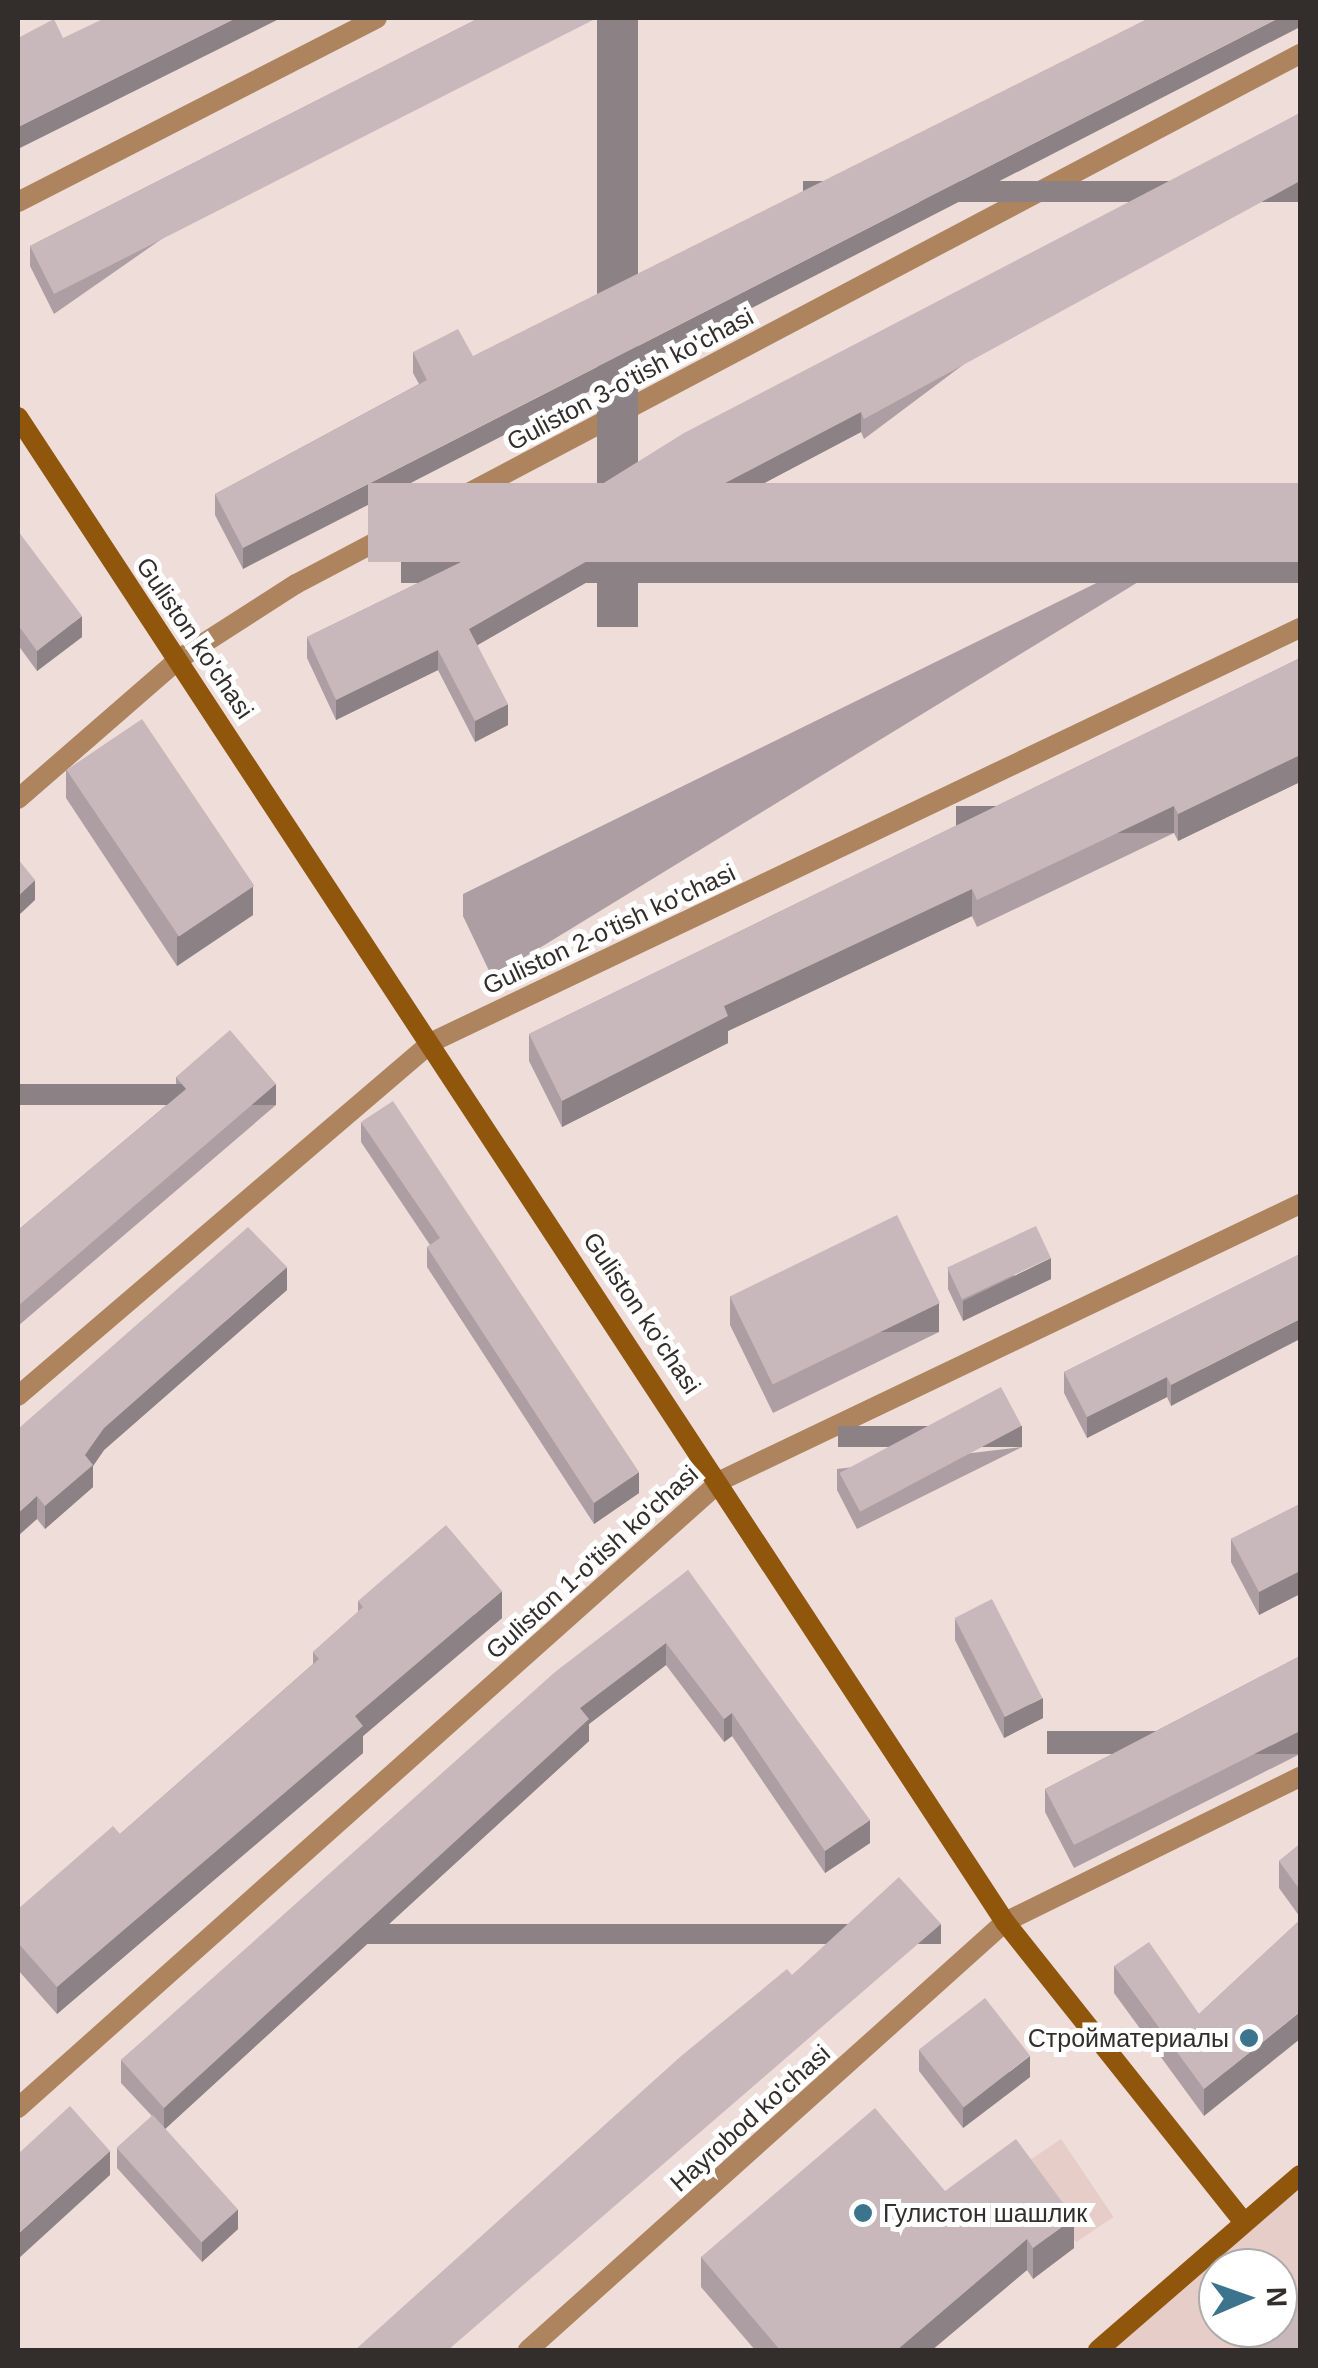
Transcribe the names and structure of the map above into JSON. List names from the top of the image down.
{
  "streets": {
    "main road": ["Guliston ko'chasi"],
    "street": [
      "Guliston 3-o'tish ko'chasi",
      "Guliston 2-o'tish ko'chasi",
      "Guliston 1-o'tish ko'chasi",
      "Hayrobod ko'chasi"
    ]
  },
  "crossings": [
    ["Guliston 3-o'tish ko'chasi", "Guliston ko'chasi"],
    ["Guliston ko'chasi", "Guliston 2-o'tish ko'chasi"],
    ["Guliston ko'chasi", "Guliston 1-o'tish ko'chasi"],
    ["Guliston ko'chasi", "Hayrobod ko'chasi"]
  ],
  "places": ["Стройматериалы", "Гулистон шашлик"],
  "north": "right"
}
